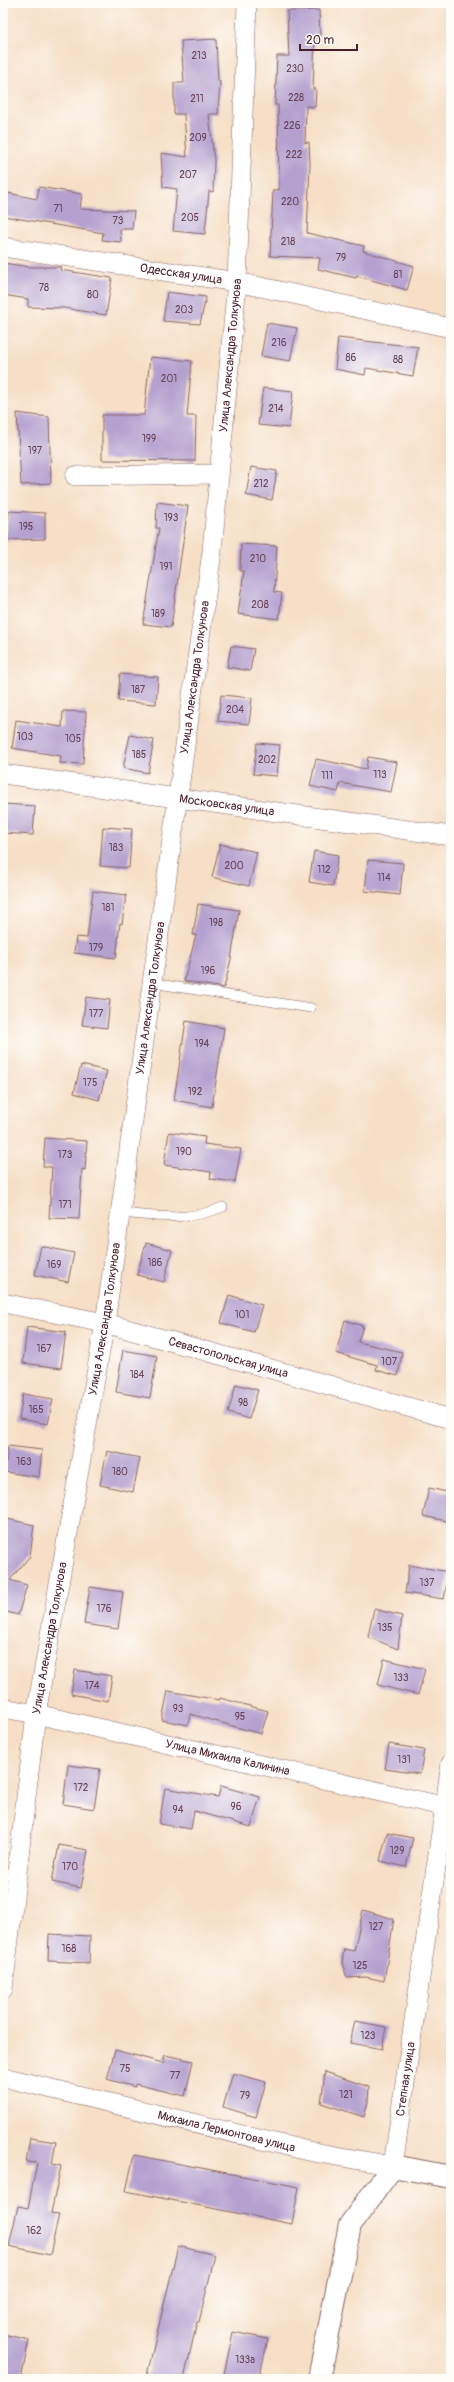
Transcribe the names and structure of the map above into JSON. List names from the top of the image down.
{
  "streets": {
    "street": [
      "Одесская улица",
      "Улица Александра Толкунова",
      "Московская улица",
      "Севастопольская улица",
      "Улица Михаила Калинина",
      "Степная улица",
      "Михаила Лермонтова улица"
    ]
  },
  "crossings": [
    ["Одесская улица", "Улица Александра Толкунова"],
    ["Улица Александра Толкунова", "Московская улица"],
    ["Улица Александра Толкунова", "Севастопольская улица"],
    ["Улица Александра Толкунова", "Улица Михаила Калинина"],
    ["Улица Михаила Калинина", "Степная улица"],
    ["Степная улица", "Михаила Лермонтова улица"]
  ],
  "house_numbers": [
    "213",
    "230",
    "228",
    "211",
    "226",
    "209",
    "222",
    "207",
    "220",
    "71",
    "205",
    "73",
    "218",
    "79",
    "81",
    "78",
    "80",
    "203",
    "216",
    "86",
    "88",
    "201",
    "214",
    "199",
    "197",
    "212",
    "193",
    "195",
    "210",
    "191",
    "208",
    "189",
    "187",
    "204",
    "103",
    "105",
    "185",
    "202",
    "113",
    "111",
    "183",
    "200",
    "112",
    "114",
    "181",
    "198",
    "179",
    "196",
    "177",
    "194",
    "175",
    "192",
    "190",
    "173",
    "171",
    "186",
    "169",
    "101",
    "167",
    "107",
    "184",
    "98",
    "165",
    "163",
    "180",
    "137",
    "176",
    "135",
    "133",
    "174",
    "93",
    "95",
    "131",
    "172",
    "96",
    "94",
    "129",
    "170",
    "127",
    "168",
    "125",
    "123",
    "75",
    "77",
    "121",
    "79",
    "162",
    "133а"
  ],
  "scale_bar": "20 m"
}
